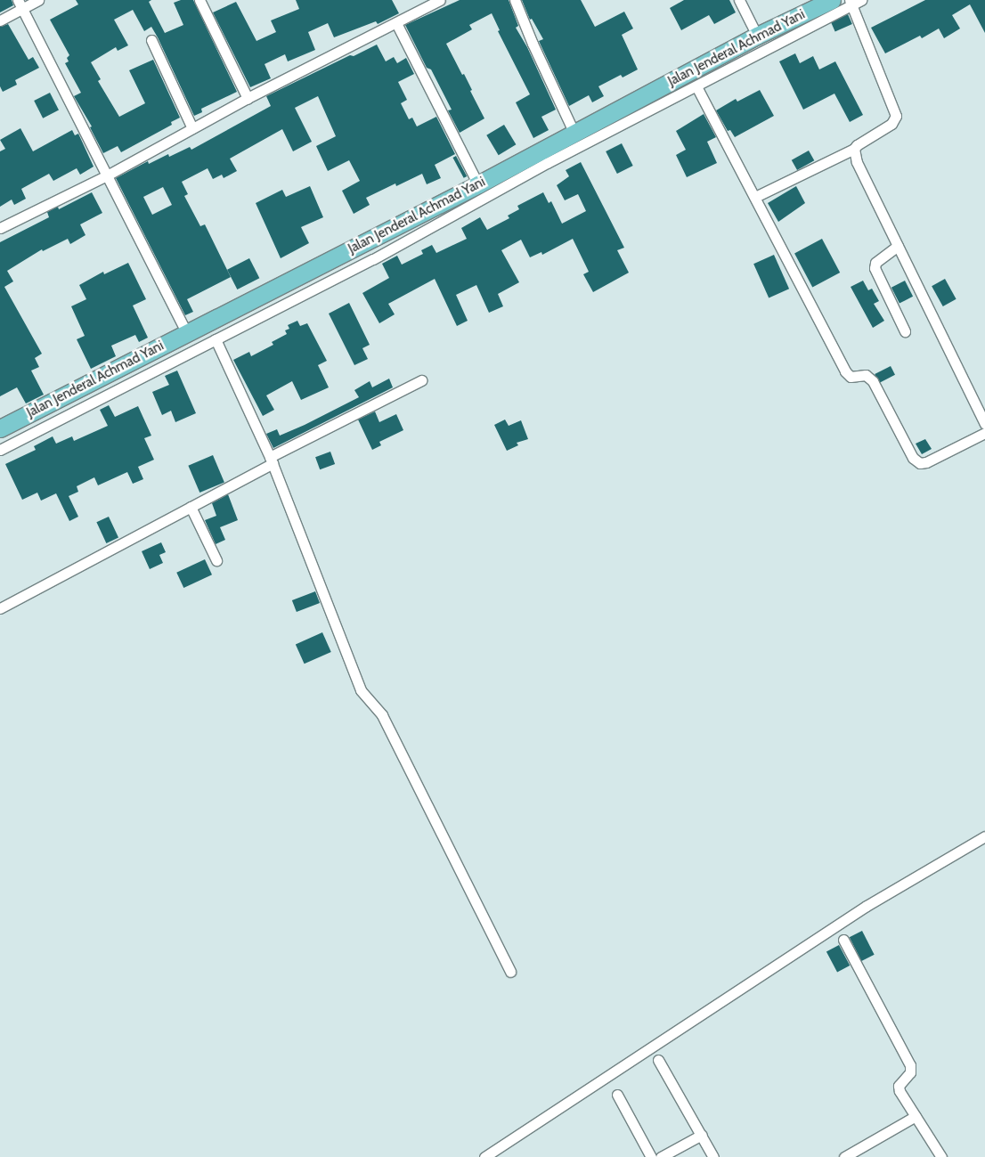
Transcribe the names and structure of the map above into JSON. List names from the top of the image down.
{
  "streets": {
    "main road": ["Jalan Jenderal Achmad Yani"]
  }
}
